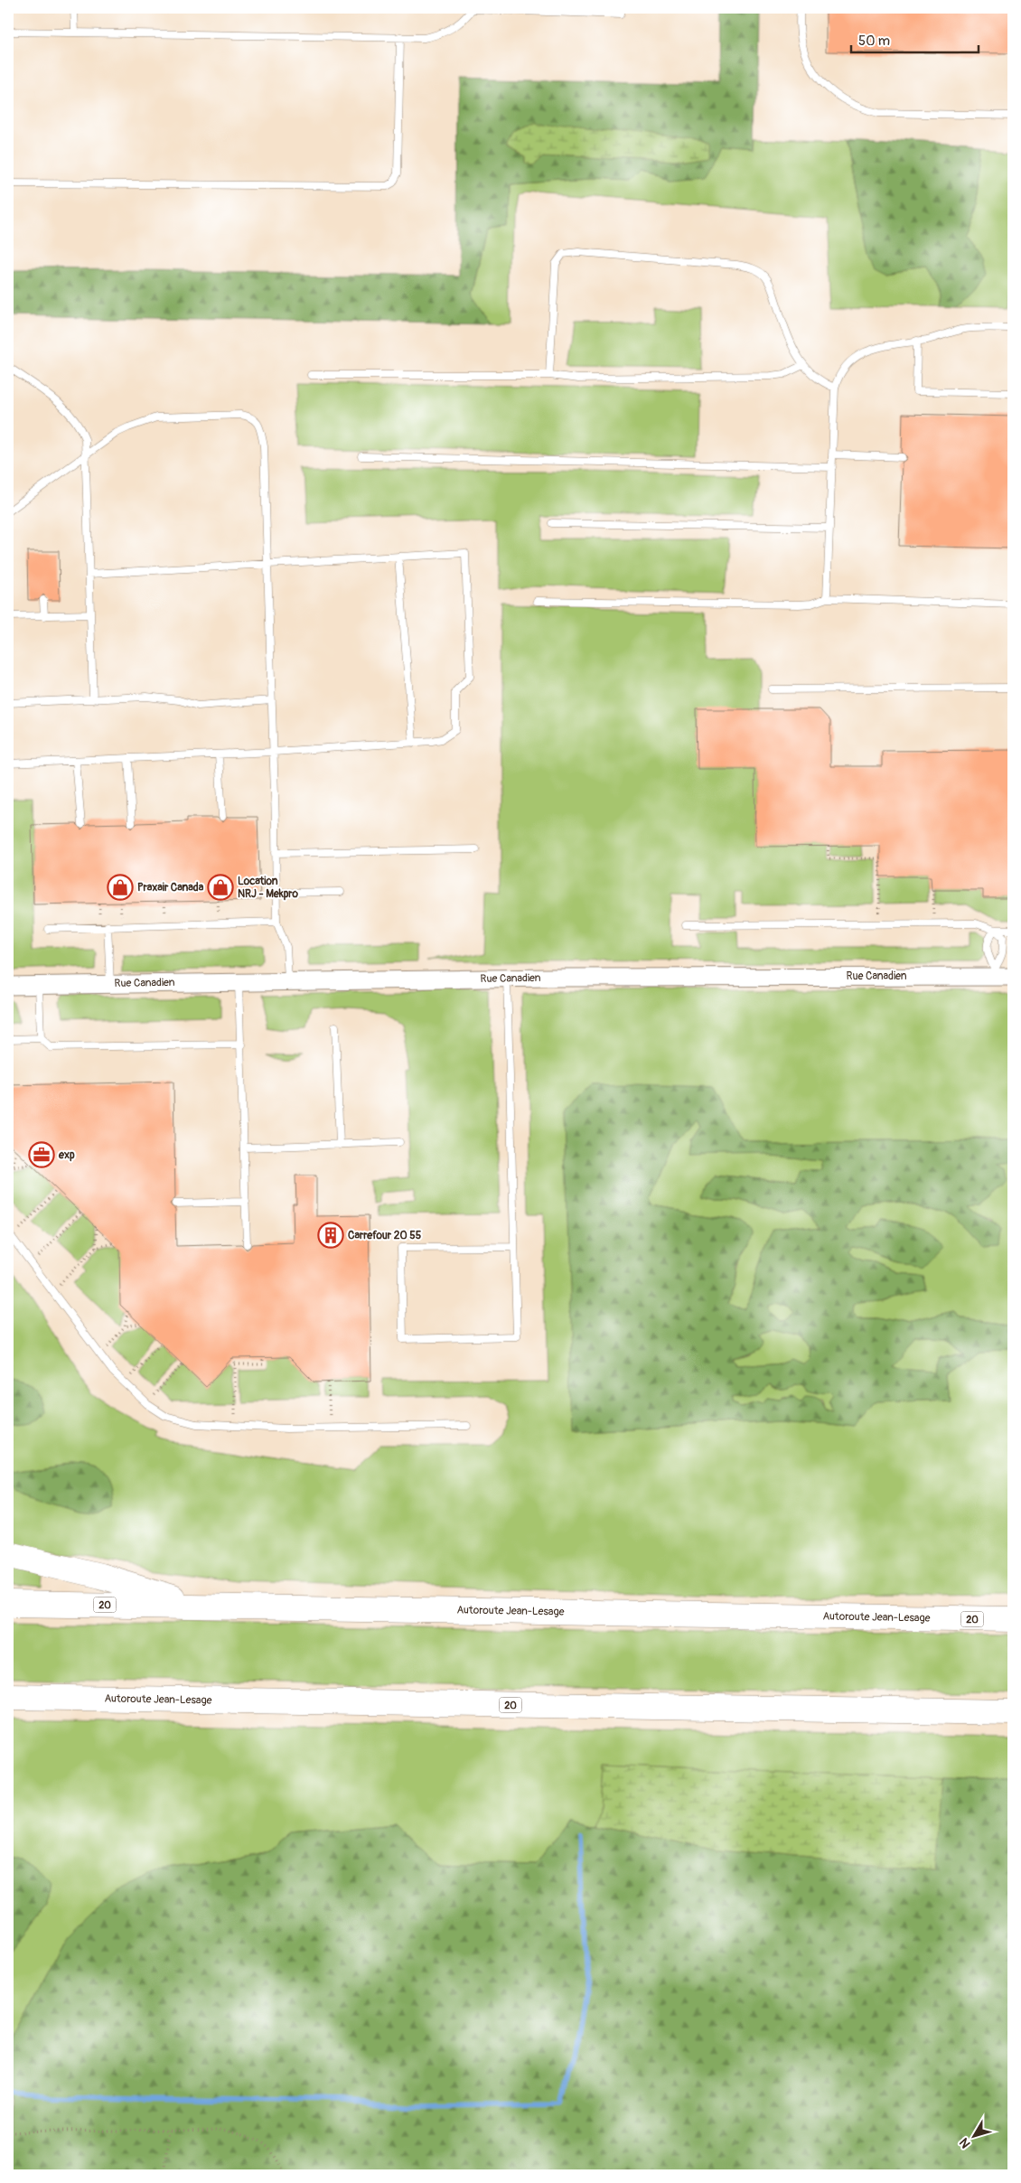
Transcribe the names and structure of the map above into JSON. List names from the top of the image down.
{
  "streets": {
    "highway": ["20", "Autoroute Jean-Lesage"],
    "street": ["Rue Canadien"]
  },
  "places": {
    "shop": ["Praxair Canada", "Location NRJ - Mekpro"],
    "office": ["exp"],
    "building": ["Carrefour 20 55"]
  },
  "scale_bar": "50 m",
  "north": "bottom left"
}
